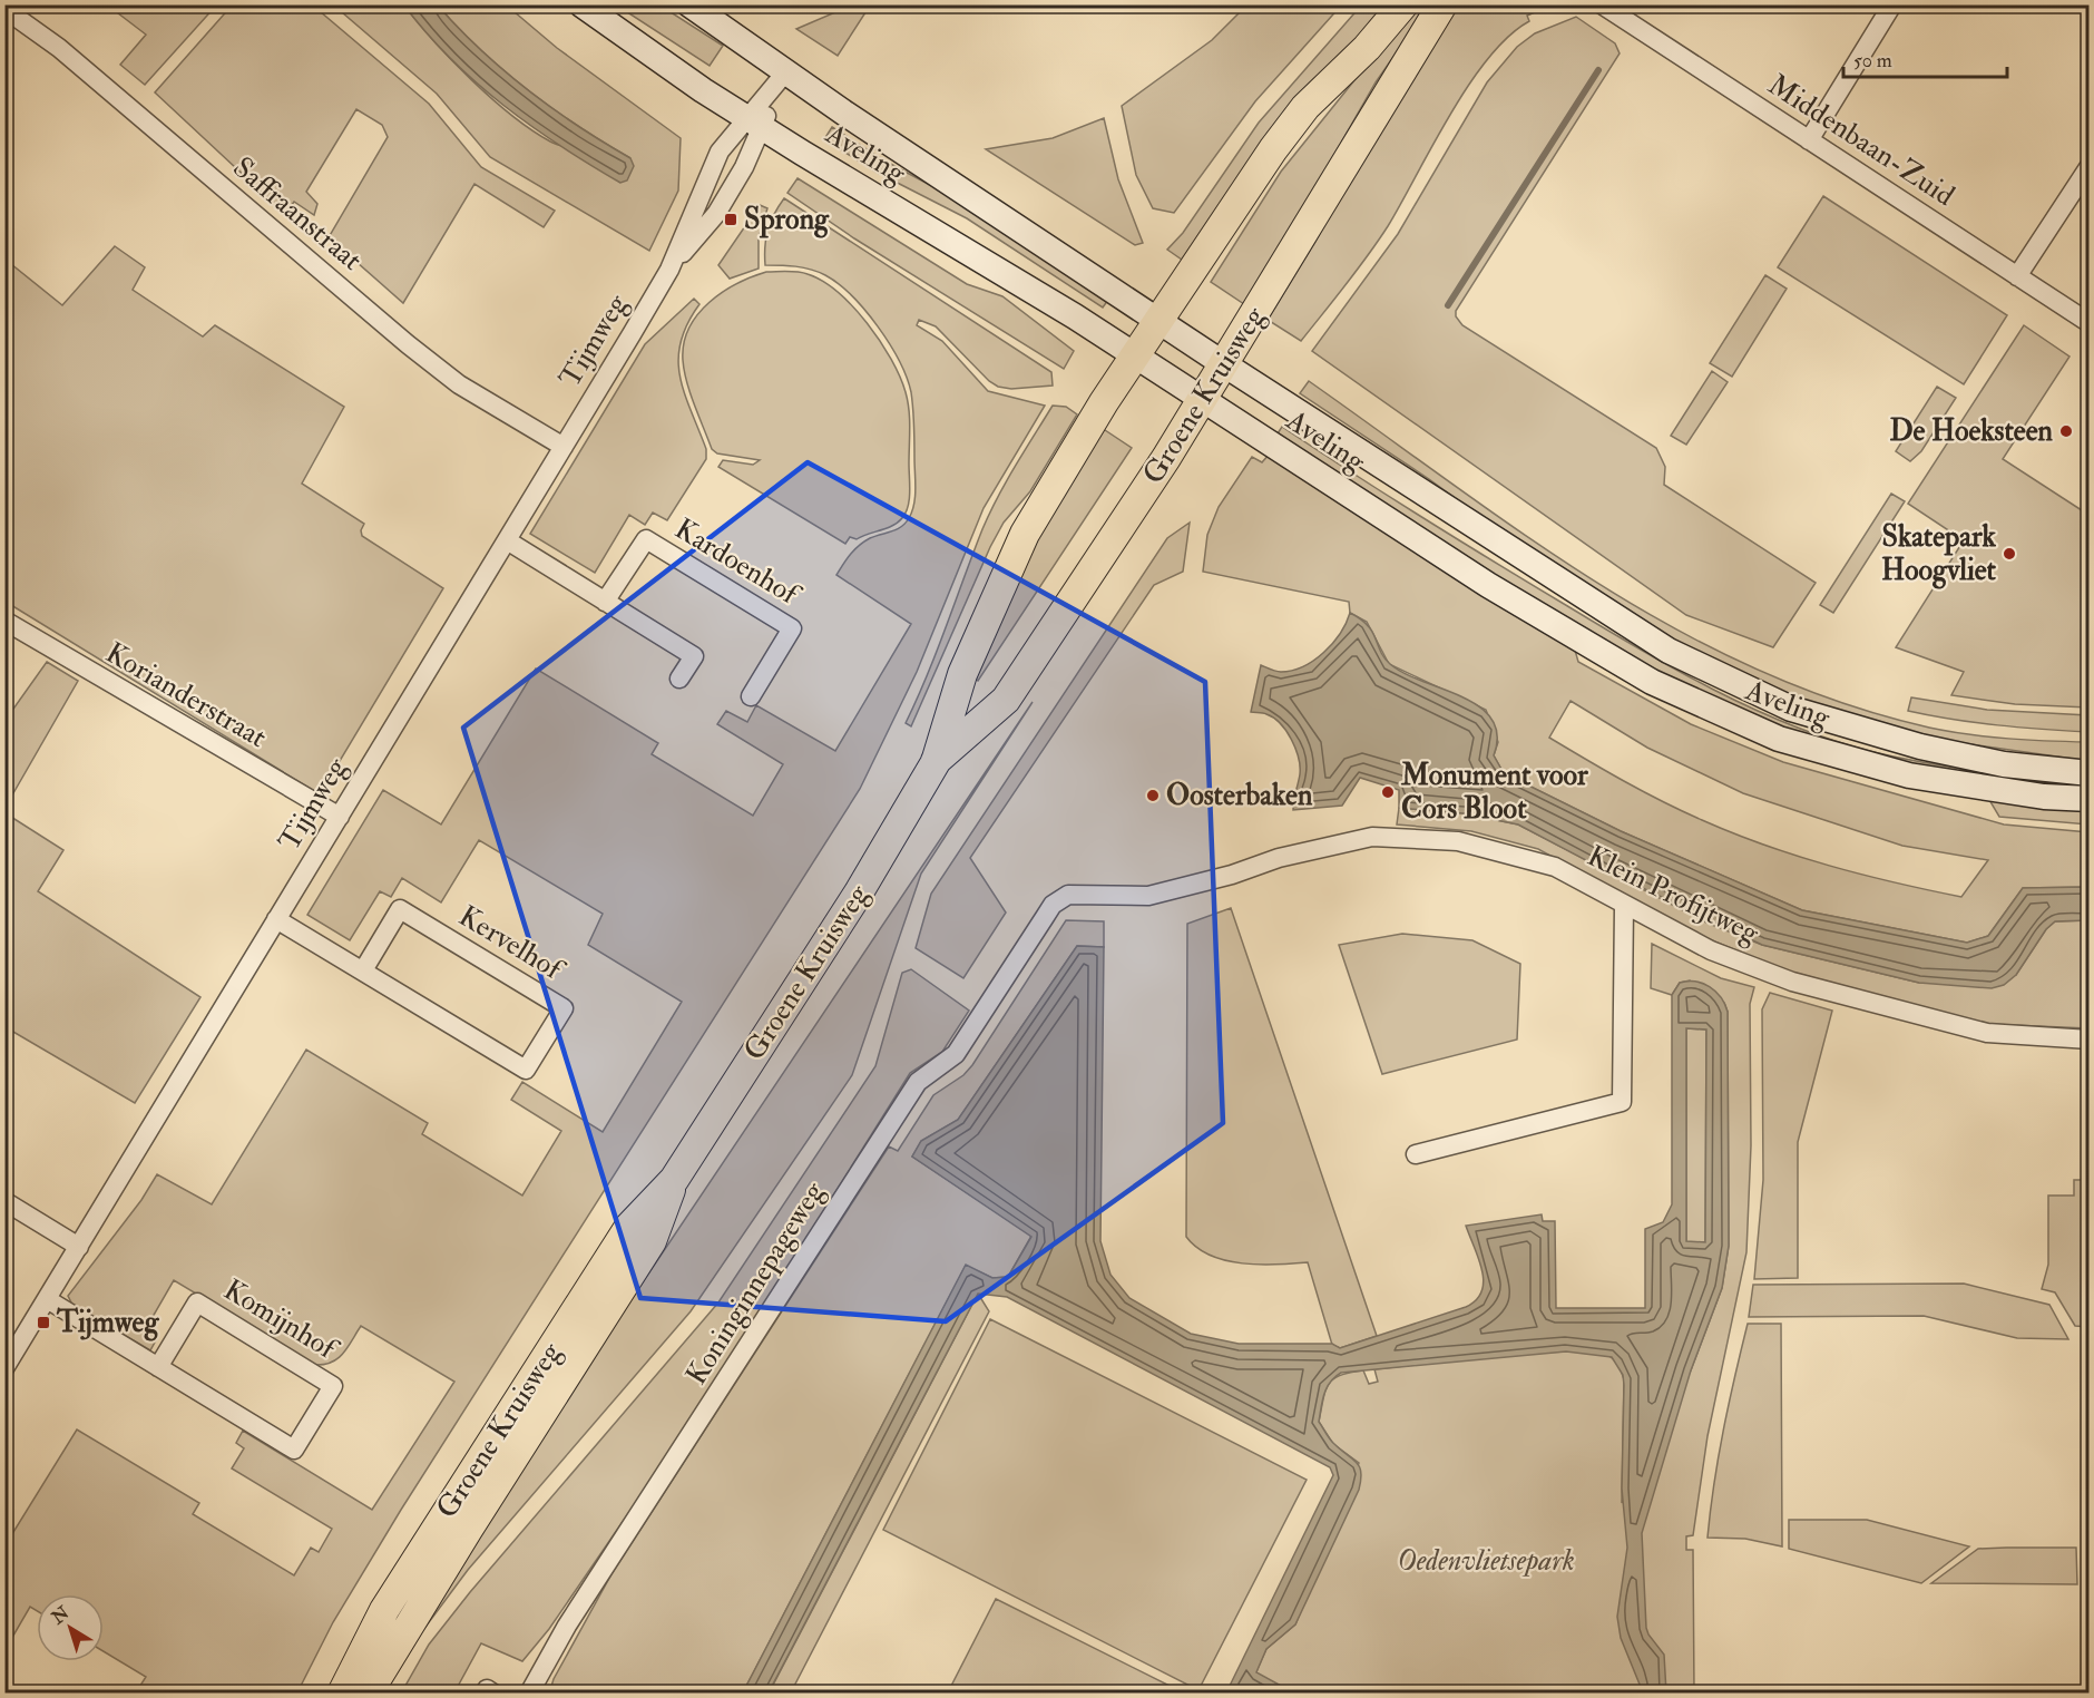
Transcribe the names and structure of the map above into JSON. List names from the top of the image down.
{
  "streets": {
    "main road": ["Aveling", "Groene Kruisweg"],
    "street": [
      "Middenbaan-Zuid",
      "Saffraanstraat",
      "Tijmweg",
      "Kardoenhof",
      "Korianderstraat",
      "Klein Profijtweg",
      "Kervelhof",
      "Koninginnepageweg",
      "Komijnhof"
    ]
  },
  "crossings": [
    ["Aveling", "Tijmweg"],
    ["Aveling", "Groene Kruisweg"],
    ["Saffraanstraat", "Tijmweg"],
    ["Tijmweg", "Korianderstraat"],
    ["Tijmweg", "Kervelhof"],
    ["Tijmweg", "Komijnhof"],
    ["Klein Profijtweg", "Koninginnepageweg"]
  ],
  "parks": ["Oedenvlietsepark"],
  "places": {
    "transit": ["Sprong", "Tijmweg"],
    "other": [
      "De Hoeksteen",
      "Skatepark Hoogvliet",
      "Monument voor Cors Bloot",
      "Oosterbaken"
    ]
  },
  "scale_bar": "50 m",
  "north": "top left"
}
